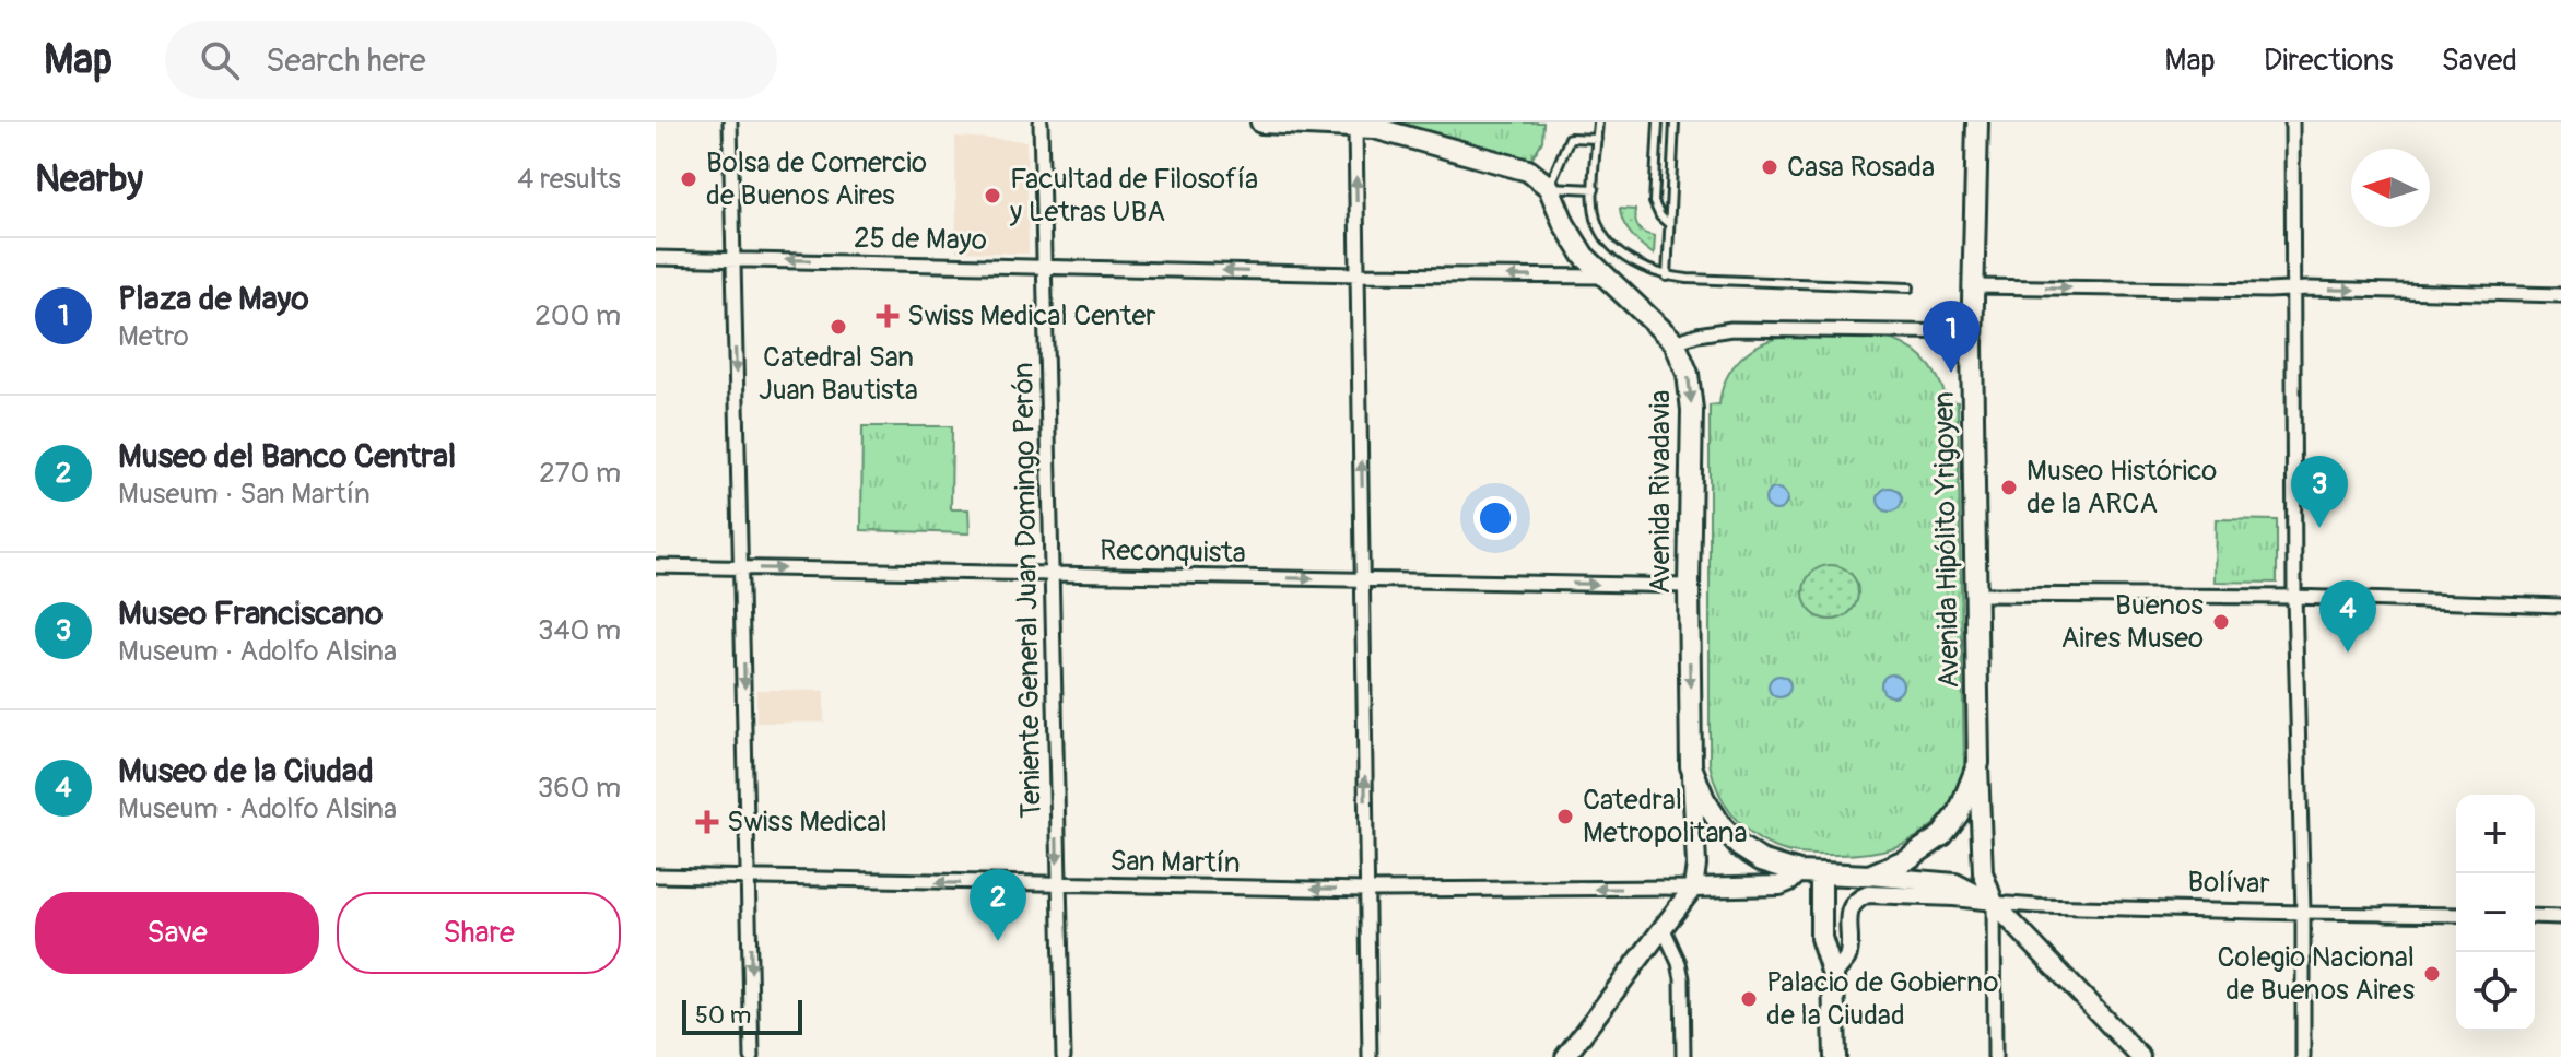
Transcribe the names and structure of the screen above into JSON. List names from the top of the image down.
{
  "streets": {
    "main road": ["Avenida Rivadavia", "Avenida Hipólito Yrigoyen", "Bolívar"],
    "street": [
      "25 de Mayo",
      "Reconquista",
      "Teniente General Juan Domingo Perón",
      "San Martín"
    ]
  },
  "crossings": [
    ["25 de Mayo", "Avenida Rivadavia"],
    ["25 de Mayo", "Teniente General Juan Domingo Perón"],
    ["Avenida Rivadavia", "Reconquista"],
    ["Avenida Rivadavia", "San Martín"],
    ["Avenida Rivadavia", "Bolívar"],
    ["Avenida Hipólito Yrigoyen", "Bolívar"],
    ["Reconquista", "Teniente General Juan Domingo Perón"],
    ["Teniente General Juan Domingo Perón", "San Martín"],
    ["San Martín", "Bolívar"]
  ],
  "one_way": [
    "25 de Mayo",
    "Avenida Rivadavia",
    "Reconquista",
    "San Martín"
  ],
  "places": {
    "other": [
      "Casa Rosada",
      "Bolsa de Comercio de Buenos Aires",
      "Facultad de Filosofía y Letras UBA",
      "Catedral San Juan Bautista",
      "Museo Histórico de la ARCA",
      "Buenos Aires Museo",
      "Catedral Metropolitana",
      "Colegio Nacional de Buenos Aires",
      "Palacio de Gobierno de la Ciudad"
    ],
    "health": ["Swiss Medical Center", "Swiss Medical"]
  },
  "scale_bar": "50 m",
  "north": "left",
  "page": {
    "header": "Map",
    "search": "Search here",
    "nav": ["Map", "Directions", "Saved"],
    "heading": ["Nearby", "4 results"],
    "list": [
      {
        "mark": "1",
        "name": "Plaza de Mayo",
        "note": "Metro",
        "value": "200 m"
      },
      {
        "mark": "2",
        "name": "Museo del Banco Central",
        "note": "Museum · San Martín",
        "value": "270 m"
      },
      {
        "mark": "3",
        "name": "Museo Franciscano",
        "note": "Museum · Adolfo Alsina",
        "value": "340 m"
      },
      {
        "mark": "4",
        "name": "Museo de la Ciudad",
        "note": "Museum · Adolfo Alsina",
        "value": "360 m"
      }
    ],
    "pins": [
      "1",
      "3",
      "4",
      "2"
    ],
    "map_buttons": ["+", "−"],
    "buttons": ["Save", "Share"],
    "scale": "50 m"
  }
}
